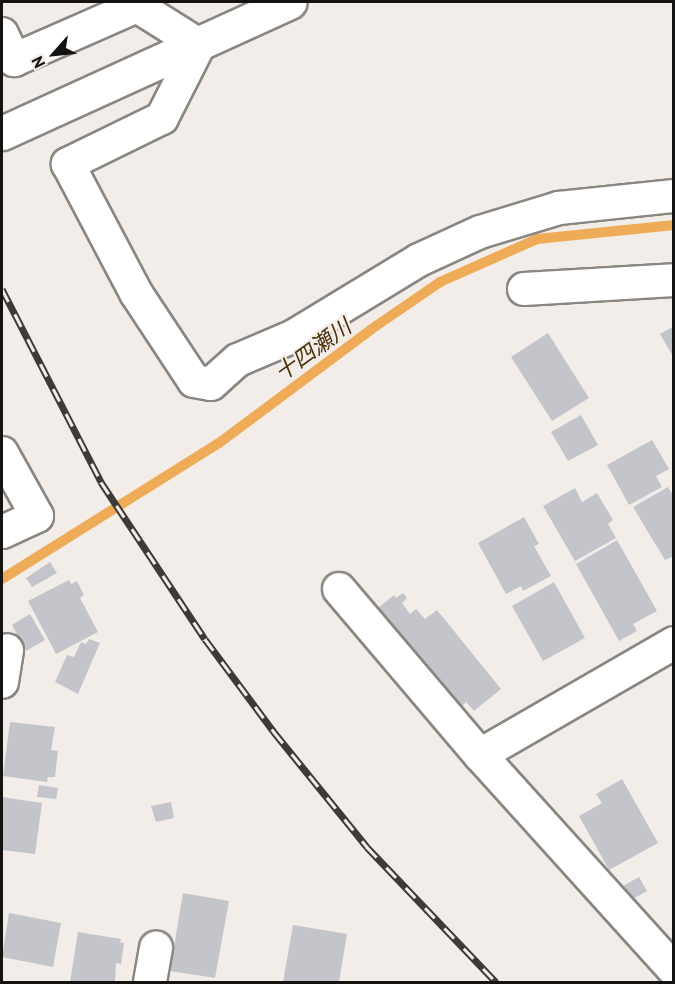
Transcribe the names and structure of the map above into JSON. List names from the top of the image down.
{
  "water": ["十四瀬川"],
  "north": "bottom left"
}
